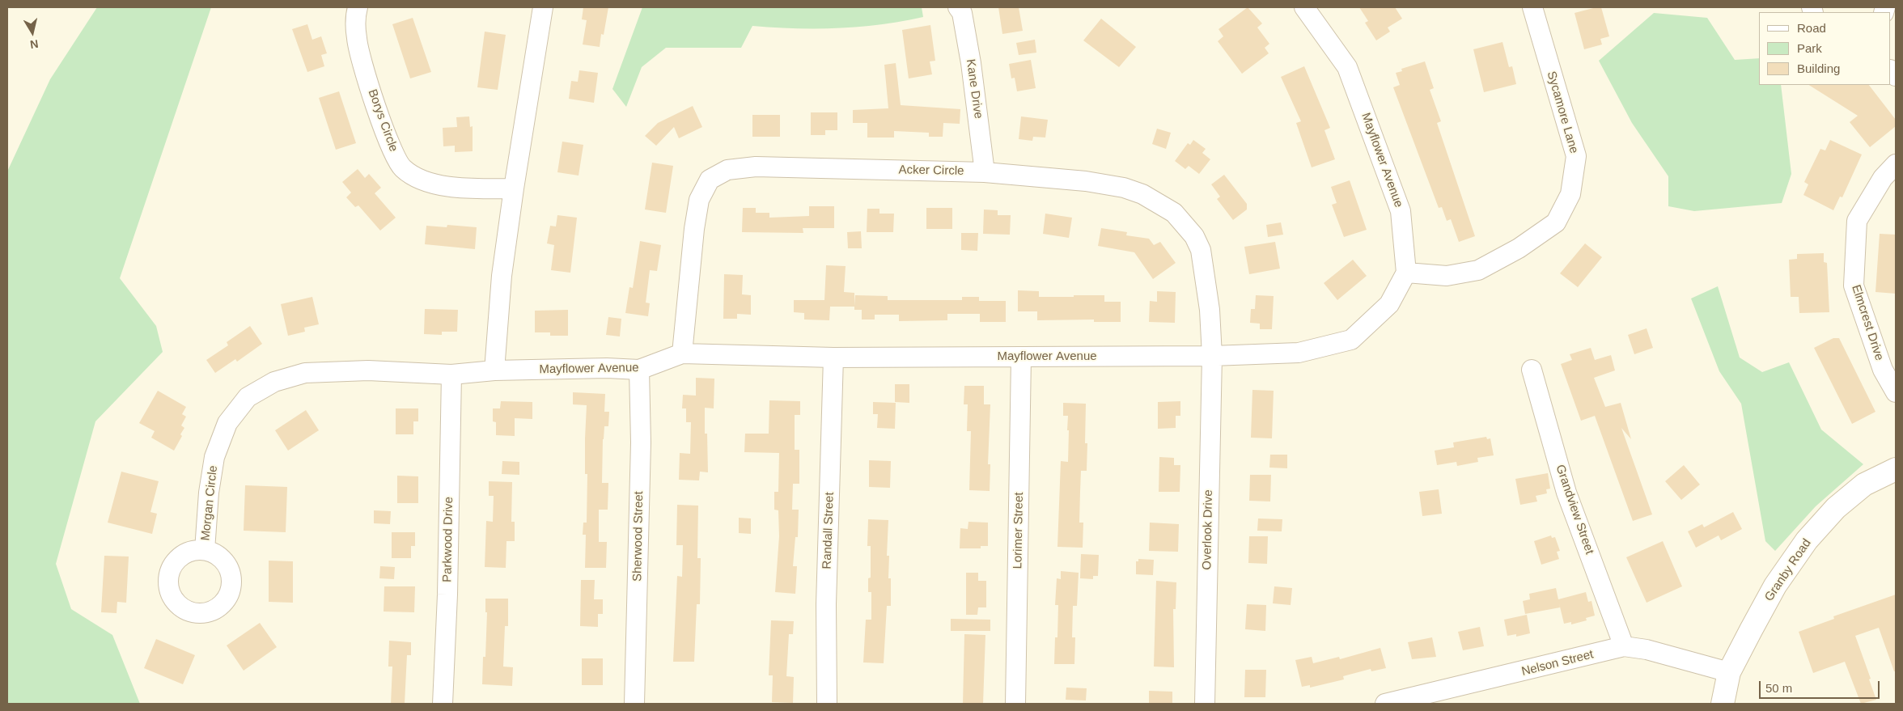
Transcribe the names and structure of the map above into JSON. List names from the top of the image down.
{
  "streets": {
    "main road": ["Granby Road"],
    "street": [
      "Kane Drive",
      "Sycamore Lane",
      "Borys Circle",
      "Mayflower Avenue",
      "Acker Circle",
      "Elmcrest Drive",
      "Morgan Circle",
      "Grandview Street",
      "Overlook Drive",
      "Randall Street",
      "Lorimer Street",
      "Sherwood Street",
      "Parkwood Drive",
      "Nelson Street"
    ]
  },
  "crossings": [
    ["Kane Drive", "Acker Circle"],
    ["Sycamore Lane", "Mayflower Avenue"],
    ["Mayflower Avenue", "Acker Circle"],
    ["Mayflower Avenue", "Morgan Circle"],
    ["Mayflower Avenue", "Overlook Drive"],
    ["Mayflower Avenue", "Randall Street"],
    ["Mayflower Avenue", "Lorimer Street"],
    ["Mayflower Avenue", "Sherwood Street"],
    ["Mayflower Avenue", "Parkwood Drive"],
    ["Acker Circle", "Overlook Drive"],
    ["Grandview Street", "Nelson Street"],
    ["Granby Road", "Nelson Street"]
  ],
  "legend": ["Road", "Park", "Building"],
  "scale_bar": "50 m",
  "north": "bottom"
}
